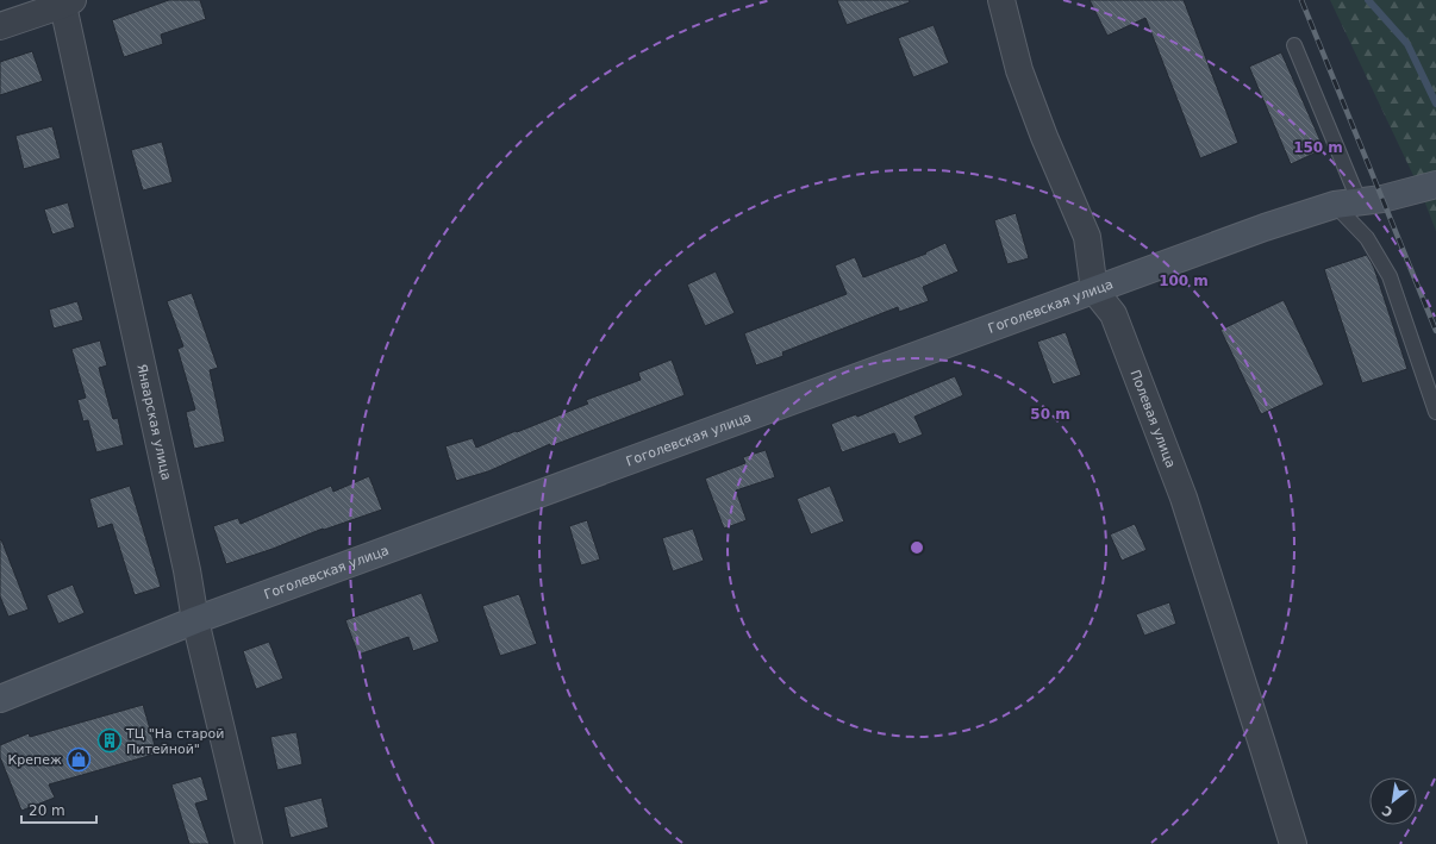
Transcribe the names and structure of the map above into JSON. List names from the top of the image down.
{
  "streets": {
    "street": ["Гоголевская улица", "Полевая улица", "Январская улица"]
  },
  "crossings": [
    ["Гоголевская улица", "Полевая улица"],
    ["Гоголевская улица", "Январская улица"]
  ],
  "places": {
    "building": ["ТЦ \"На старой Питейной\""],
    "shop": ["Крепеж"]
  },
  "scale_bar": "20 m",
  "north": "bottom left",
  "rings": ["150 m", "100 m", "50 m"]
}
